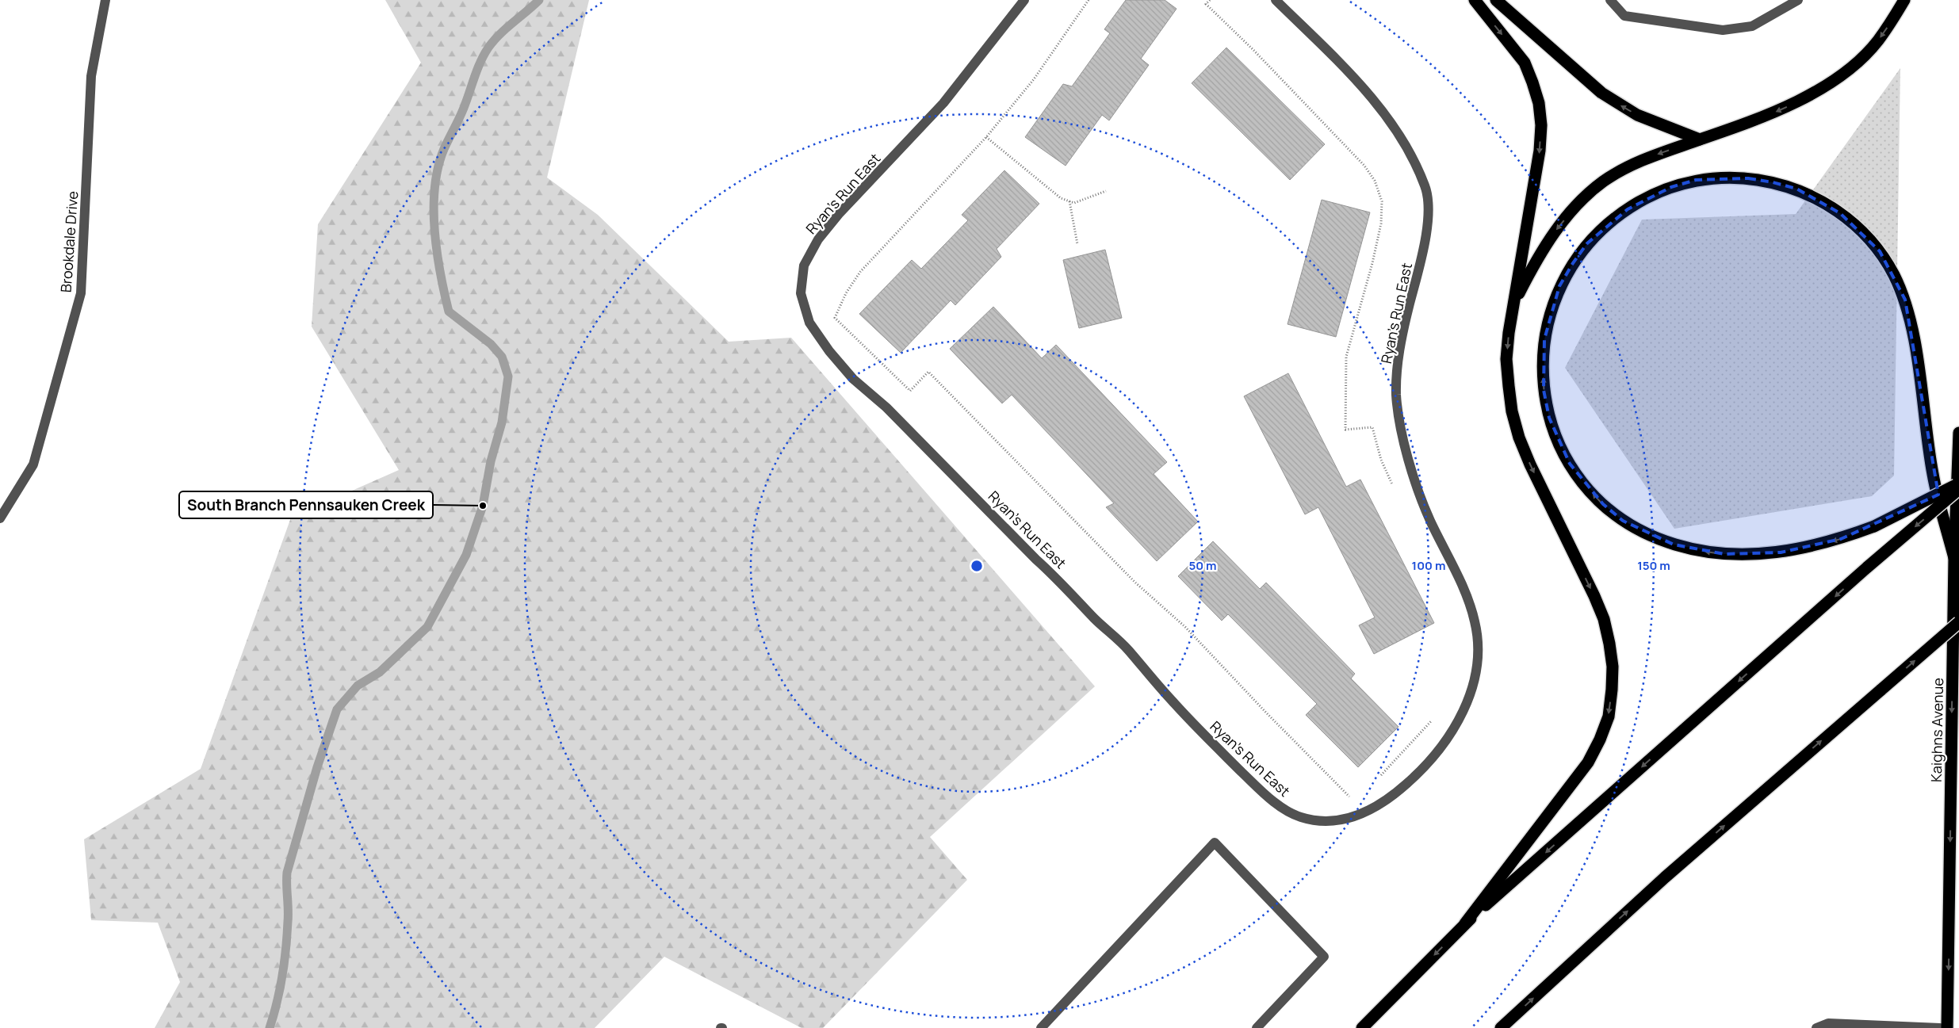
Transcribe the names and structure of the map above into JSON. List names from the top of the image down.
{
  "streets": {
    "highway": ["Kaighns Avenue"],
    "street": ["Ryan's Run East", "Brookdale Drive"]
  },
  "one_way": ["Kaighns Avenue"],
  "places": ["South Branch Pennsauken Creek"],
  "rings": ["50 m", "100 m", "150 m"]
}
